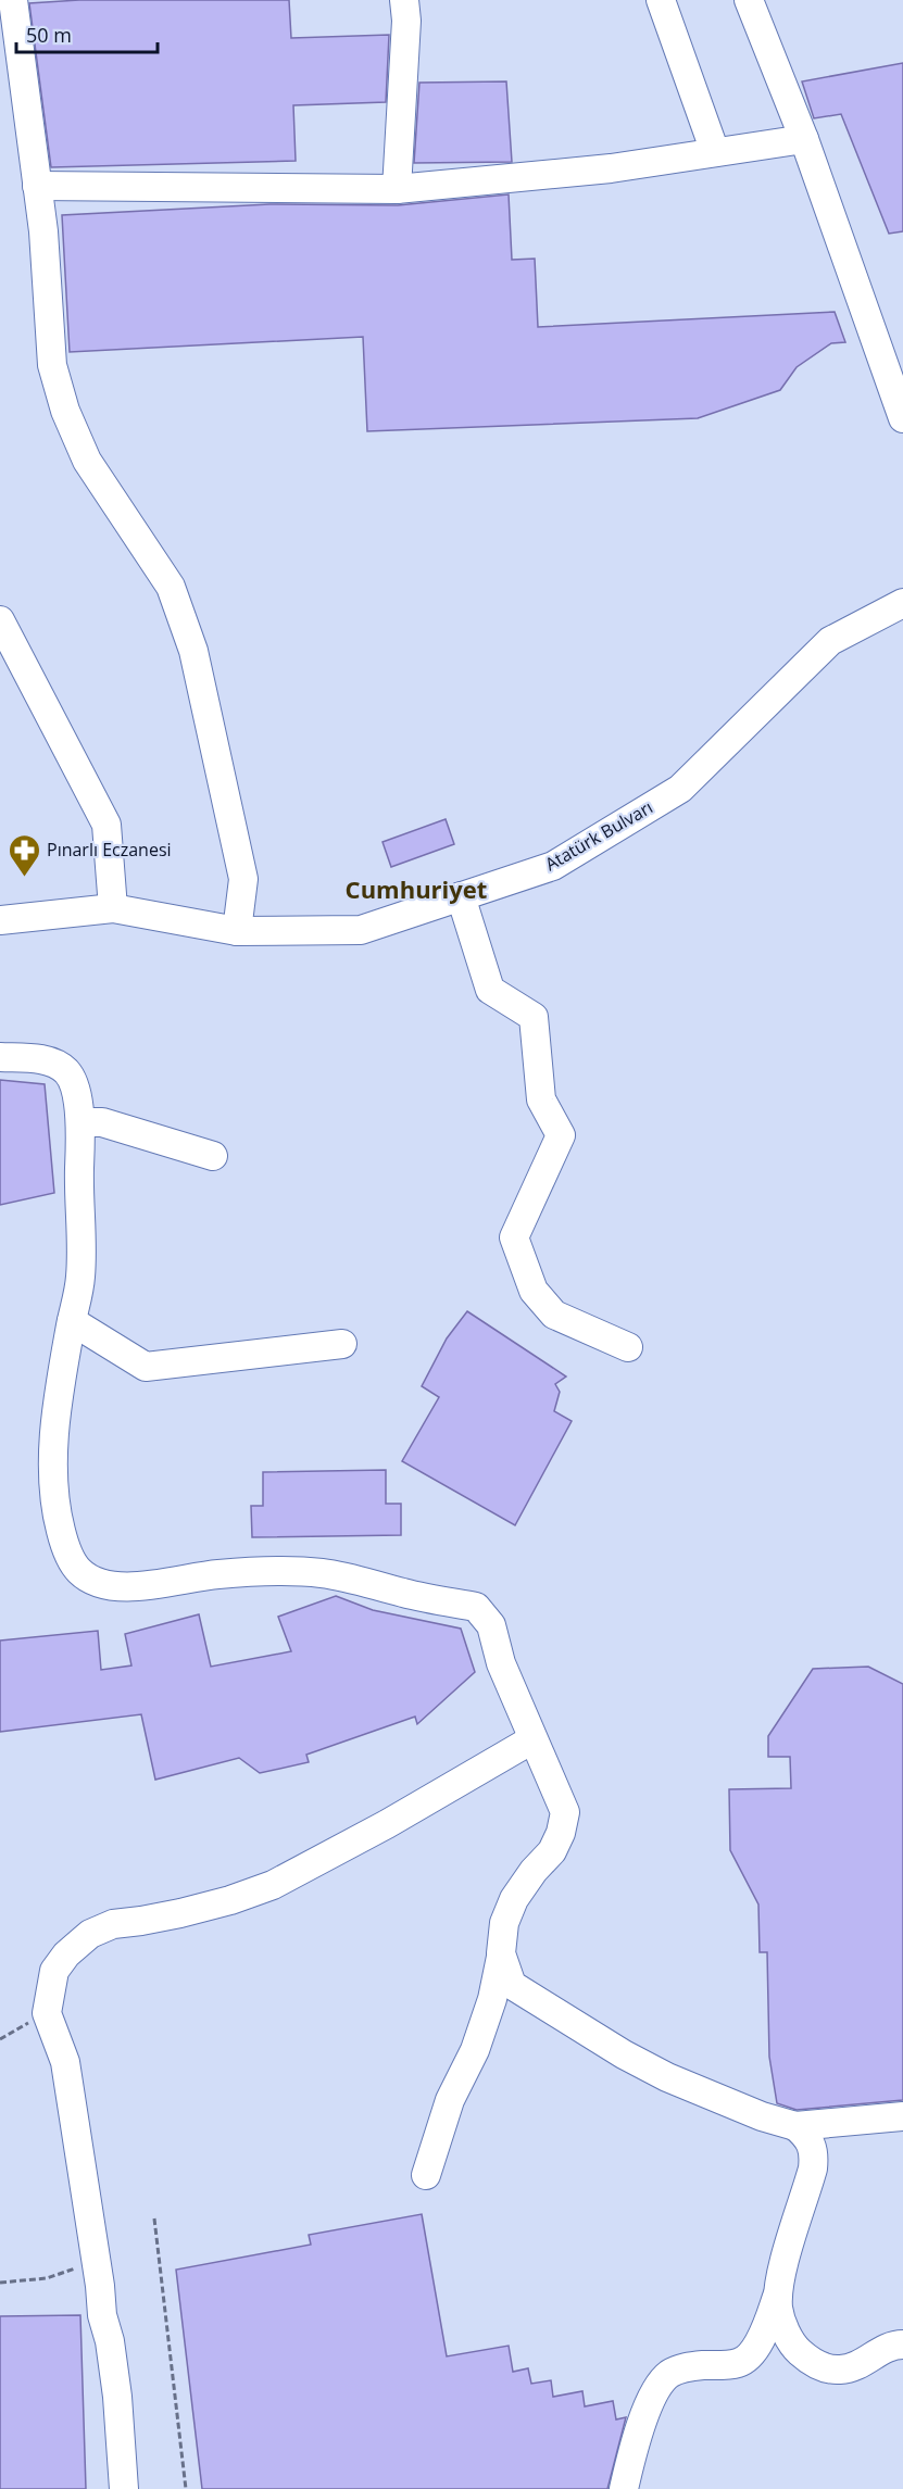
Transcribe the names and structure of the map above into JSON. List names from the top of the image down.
{
  "streets": {
    "street": ["Atatürk Bulvarı"]
  },
  "districts": ["Cumhuriyet"],
  "places": {
    "pharmacy": ["Pınarlı Eczanesi"]
  },
  "scale_bar": "50 m"
}
